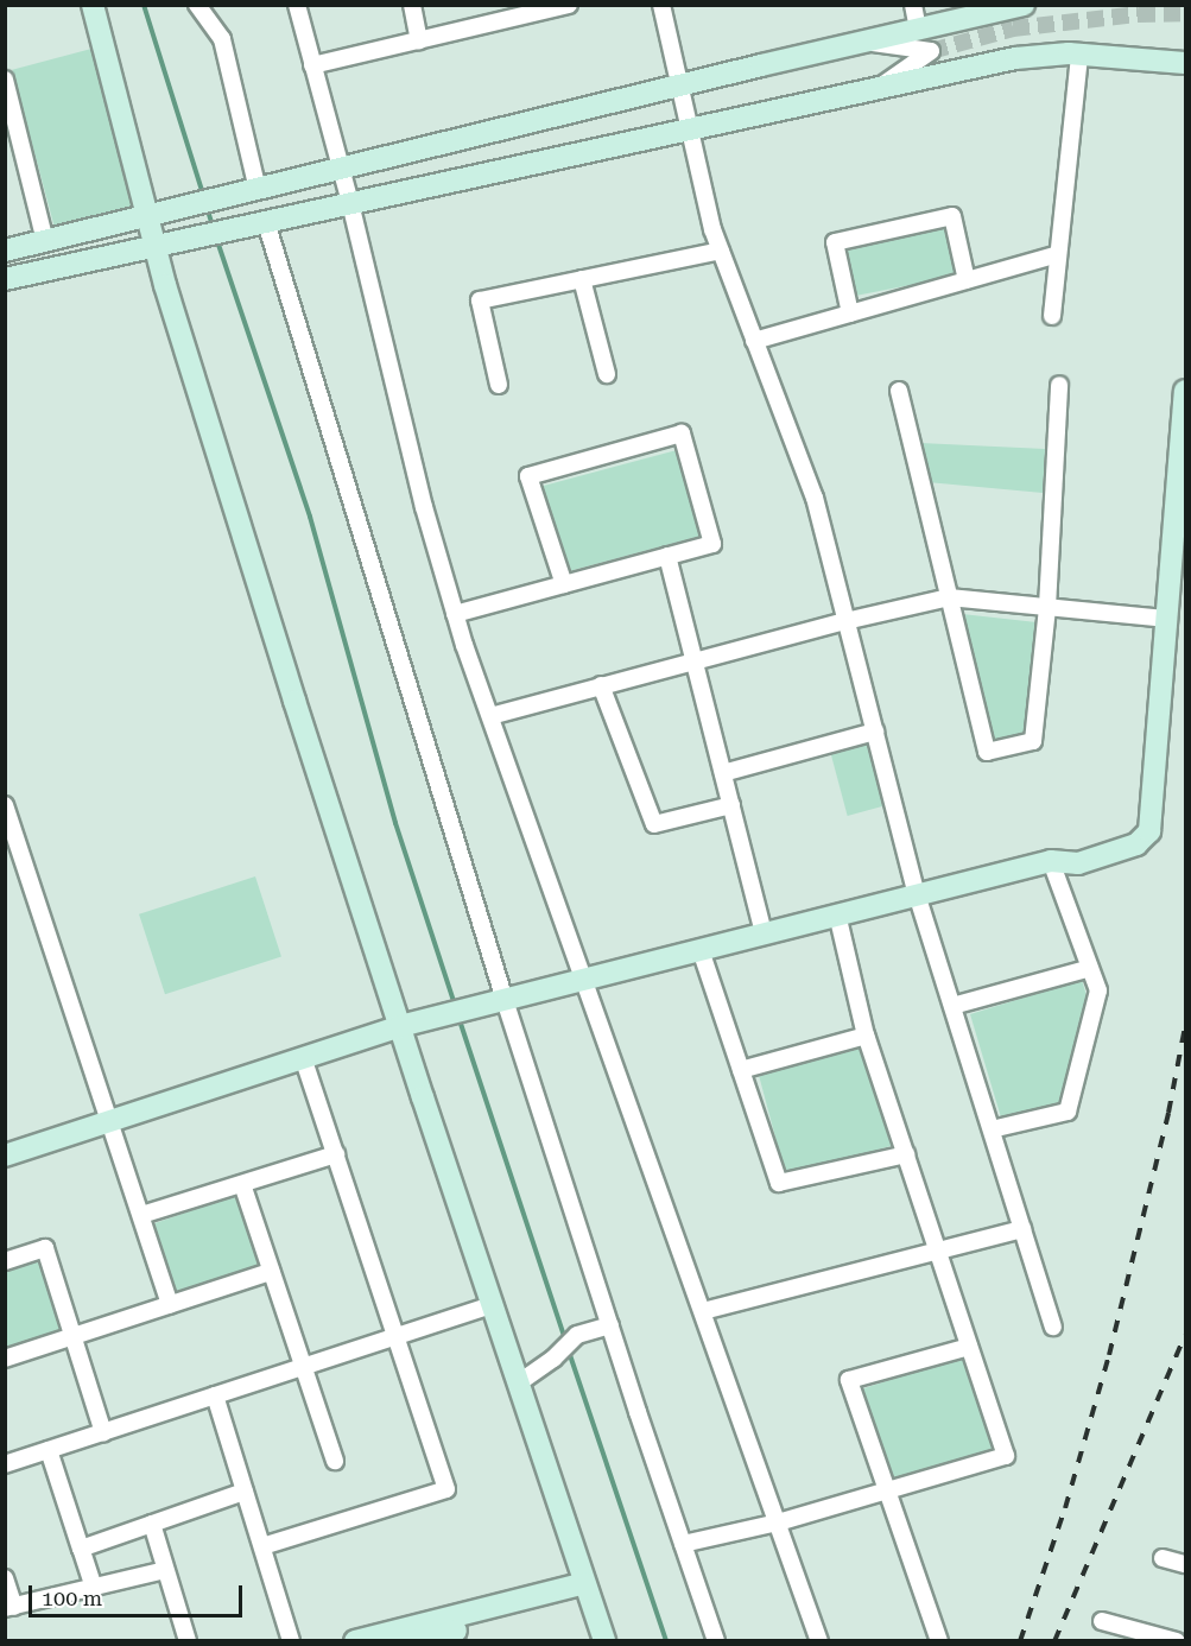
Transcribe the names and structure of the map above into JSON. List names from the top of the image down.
{
  "scale_bar": "100 m"
}
